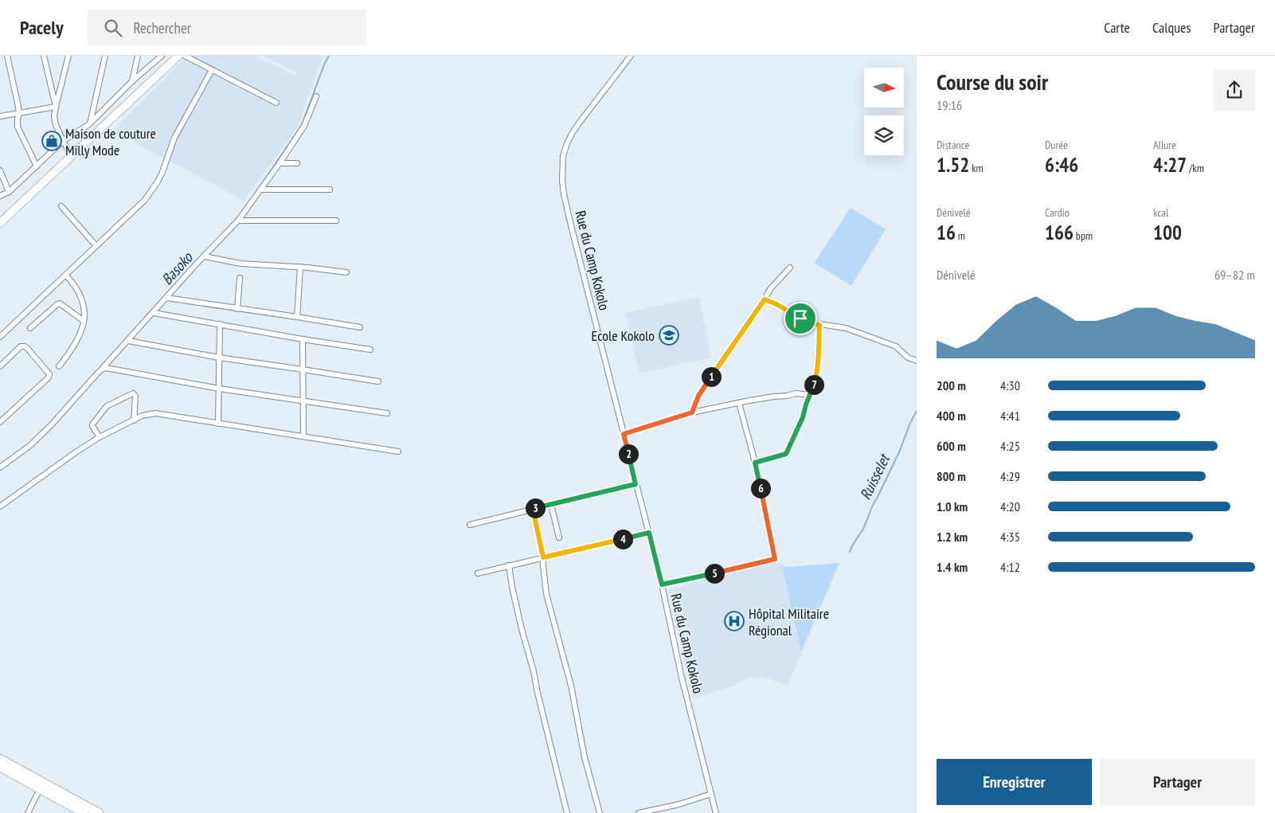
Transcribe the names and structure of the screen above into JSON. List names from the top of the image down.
{
  "streets": {
    "street": ["Rue du Camp Kokolo"]
  },
  "water": ["Basoko", "Ruisselet"],
  "places": {
    "shop": ["Maison de couture Milly Mode"],
    "school or university": ["Ecole Kokolo"],
    "hospital": ["Hôpital Militaire Régional"]
  },
  "north": "right",
  "page": {
    "header": "Pacely",
    "search": "Rechercher",
    "nav": ["Carte", "Calques", "Partager"],
    "heading": ["Course du soir", "19:16"],
    "stats": [
      ["Distance", "1.52 km"],
      ["Durée", "6:46"],
      ["Allure", "4:27 /km"],
      ["Dénivelé", "16 m"],
      ["Cardio", "166 bpm"],
      ["kcal", "100"]
    ],
    "chart": ["Dénivelé", "69–82 m"],
    "pins": [
      "1",
      "7",
      "2",
      "6",
      "3",
      "4",
      "5"
    ],
    "list": [
      {
        "name": "200 m",
        "note": "4:30"
      },
      {
        "name": "400 m",
        "note": "4:41"
      },
      {
        "name": "600 m",
        "note": "4:25"
      },
      {
        "name": "800 m",
        "note": "4:29"
      },
      {
        "name": "1.0 km",
        "note": "4:20"
      },
      {
        "name": "1.2 km",
        "note": "4:35"
      },
      {
        "name": "1.4 km",
        "note": "4:12"
      }
    ],
    "buttons": ["Enregistrer", "Partager"]
  }
}
